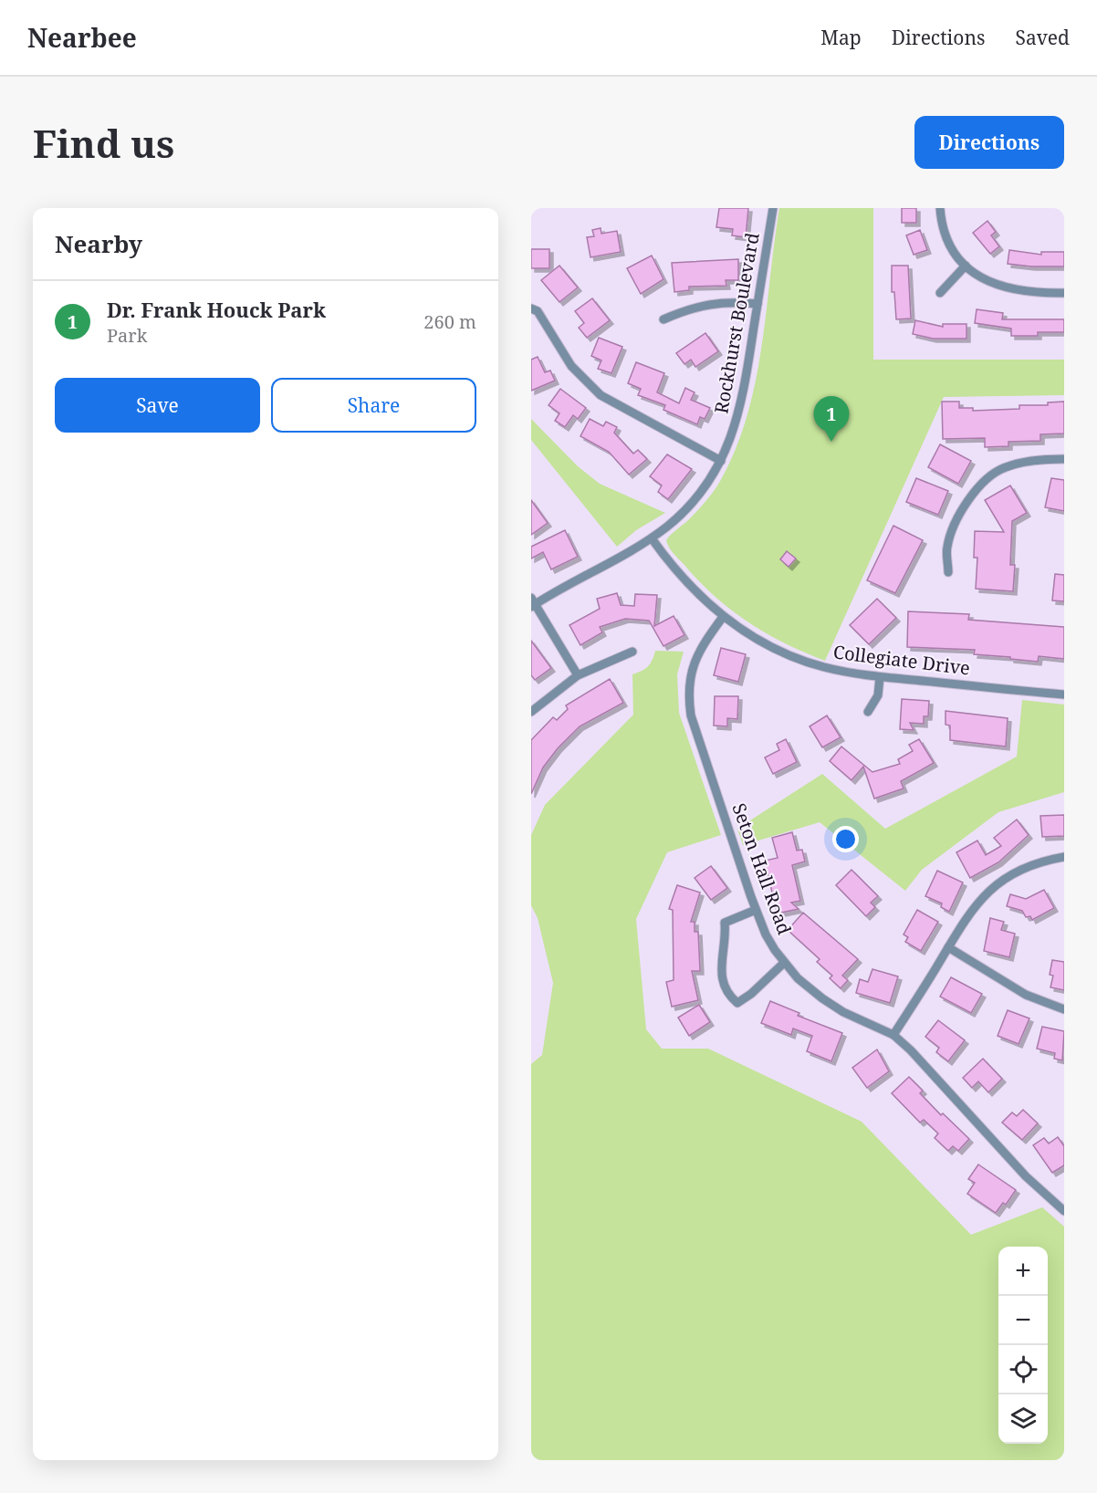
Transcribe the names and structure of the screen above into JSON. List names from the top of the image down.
{
  "streets": {
    "street": ["Rockhurst Boulevard", "Collegiate Drive", "Seton Hall Road"]
  },
  "crossings": [
    ["Rockhurst Boulevard", "Collegiate Drive"],
    ["Collegiate Drive", "Seton Hall Road"]
  ],
  "page": {
    "header": "Nearbee",
    "nav": ["Map", "Directions", "Saved"],
    "buttons": [
      "Directions",
      ["Save", "Share"]
    ],
    "title": "Find us",
    "heading": "Nearby",
    "list": [
      {
        "mark": "1",
        "name": "Dr. Frank Houck Park",
        "note": "Park",
        "value": "260 m"
      }
    ],
    "pins": "1",
    "map_buttons": ["+", "−"]
  }
}
